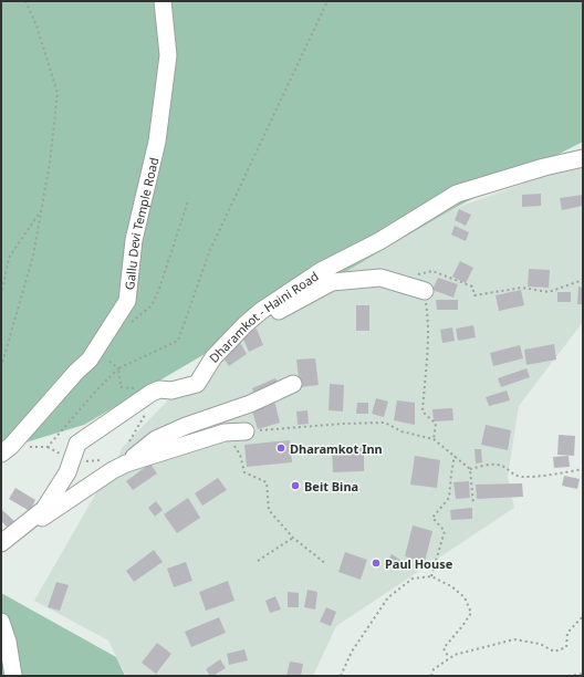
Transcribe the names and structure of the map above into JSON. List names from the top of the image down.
{
  "streets": {
    "street": ["Gallu Devi Temple Road", "Dharamkot - Haini Road"]
  },
  "places": ["Dharamkot Inn", "Beit Bina", "Paul House"]
}
